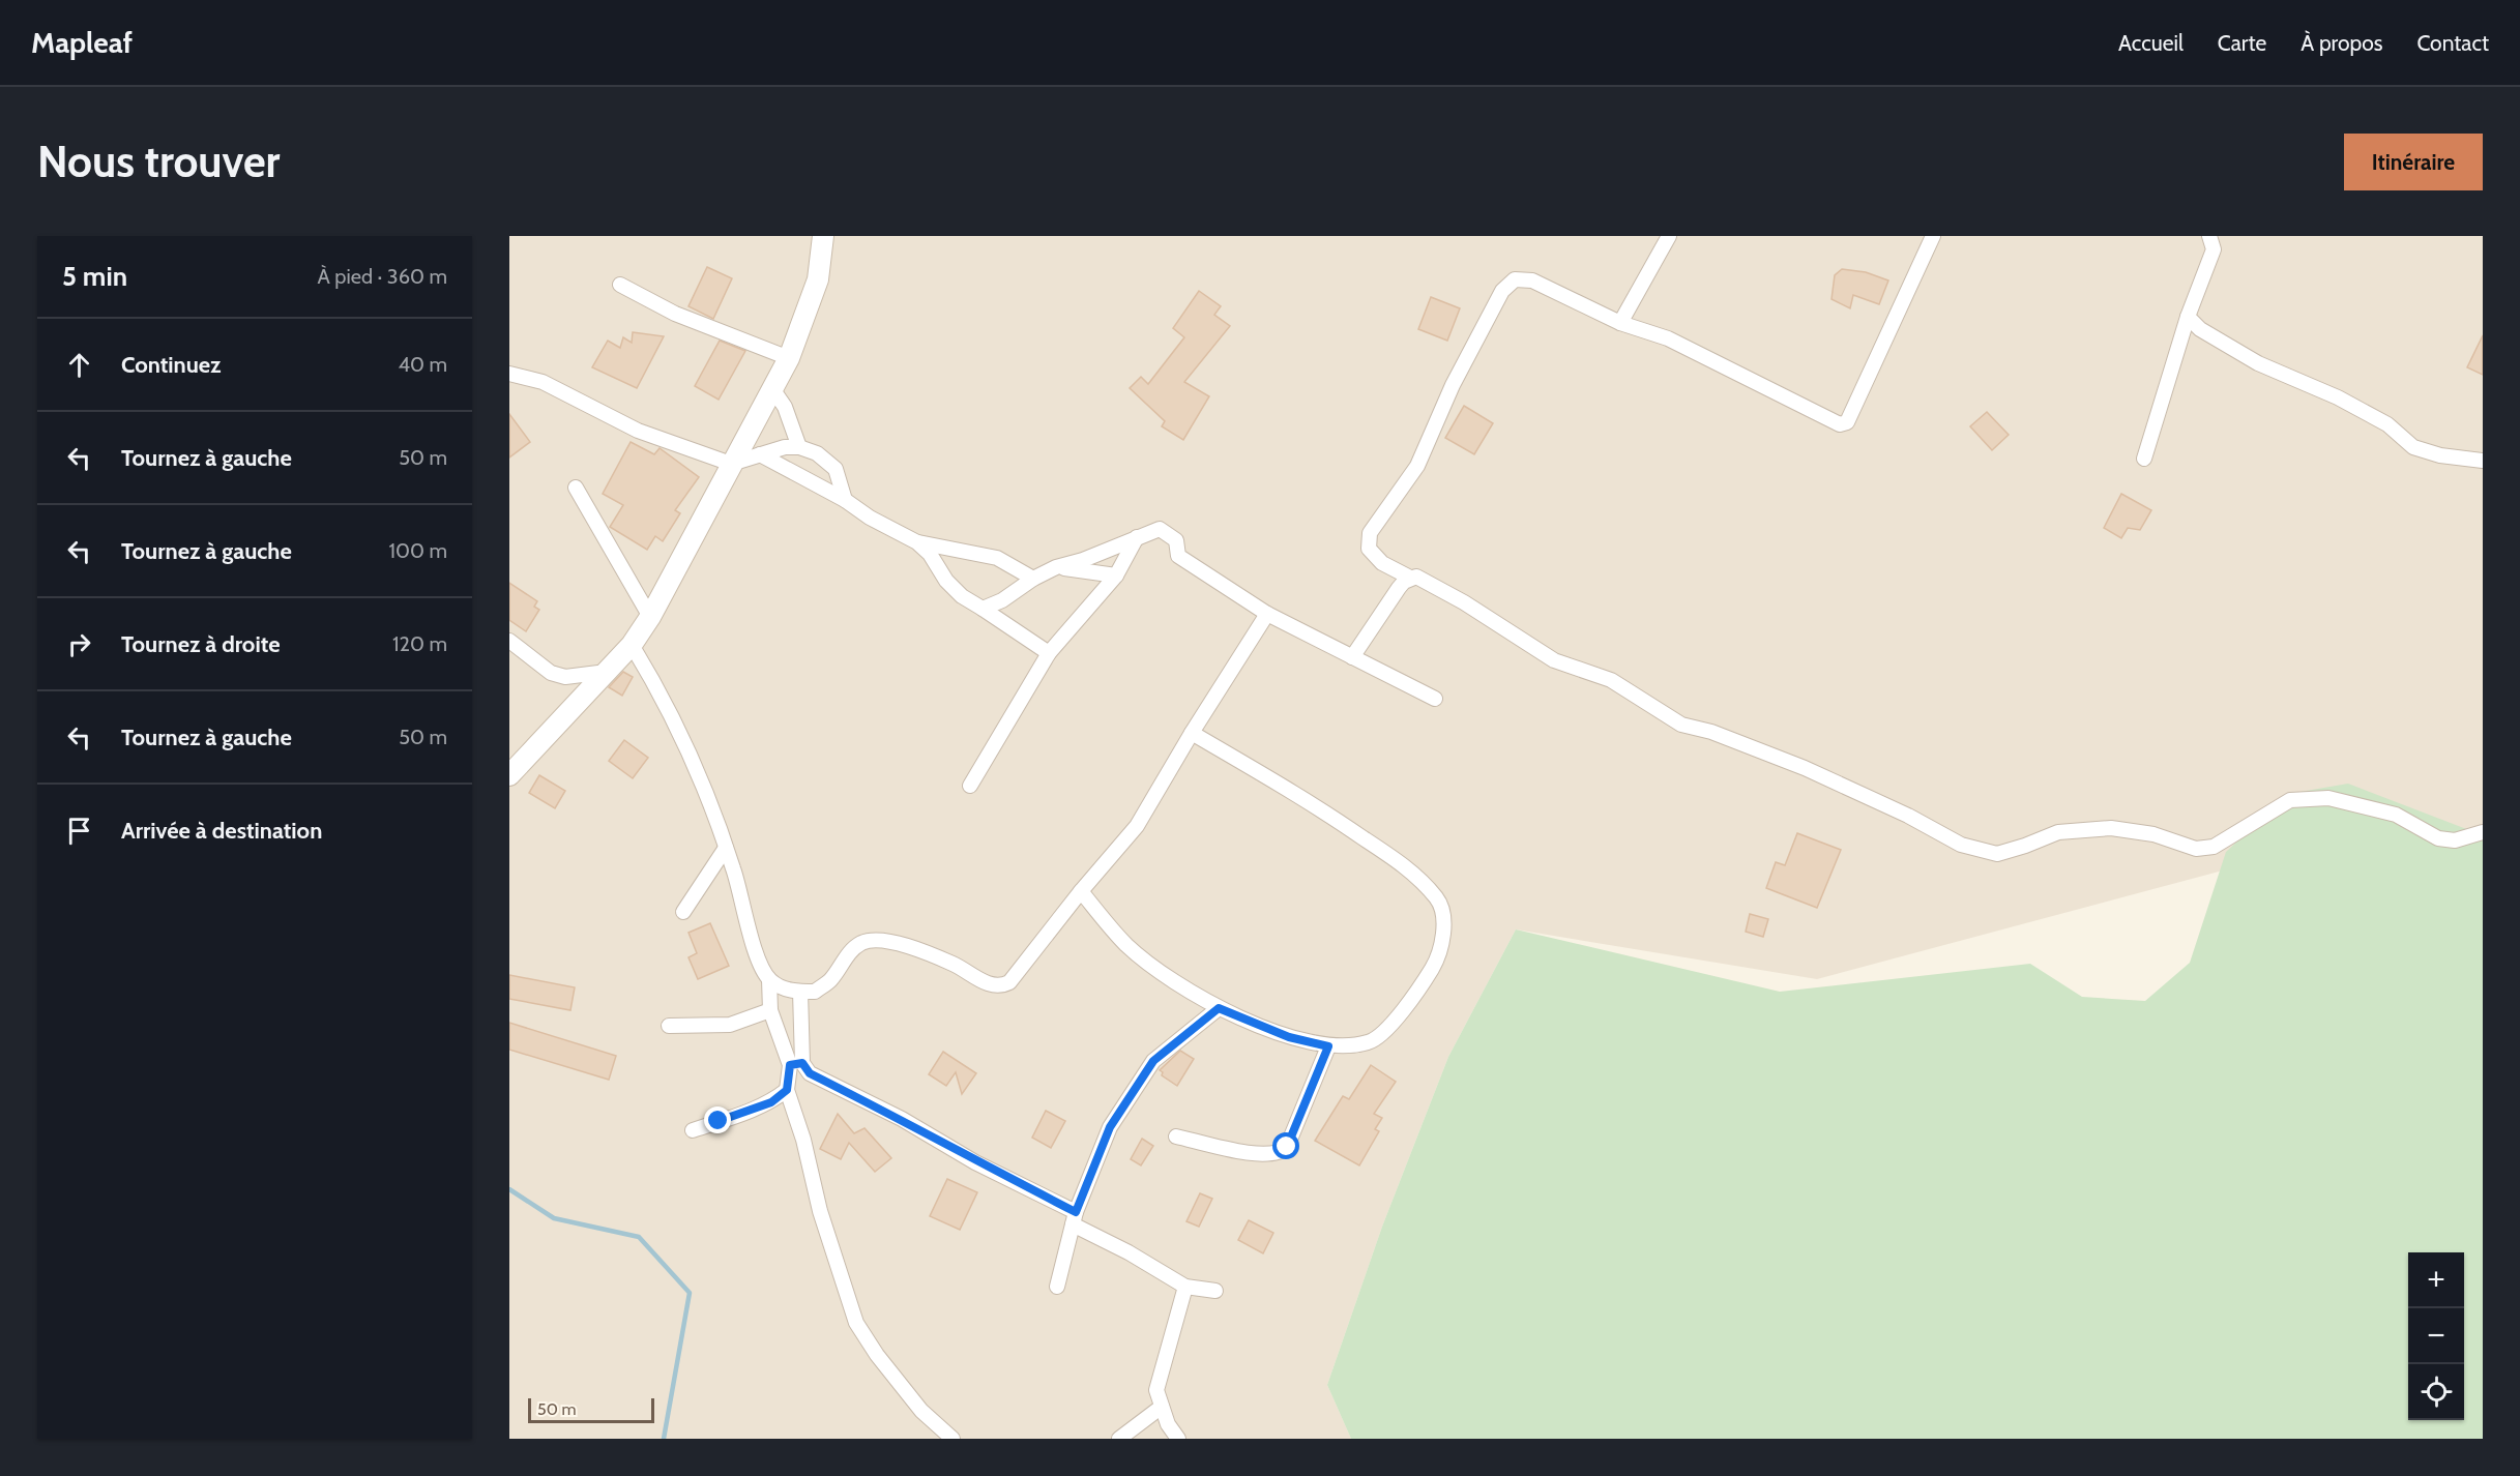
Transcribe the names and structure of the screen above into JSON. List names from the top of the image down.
{
  "scale_bar": "50 m",
  "page": {
    "header": "Mapleaf",
    "nav": [
      "Accueil",
      "Carte",
      "À propos",
      "Contact"
    ],
    "buttons": "Itinéraire",
    "title": "Nous trouver",
    "heading": ["5 min", "À pied · 360 m"],
    "list": [
      ["Continuez", "40 m"],
      ["Tournez à gauche", "50 m"],
      ["Tournez à gauche", "100 m"],
      ["Tournez à droite", "120 m"],
      ["Tournez à gauche", "50 m"],
      "Arrivée à destination"
    ],
    "map_buttons": ["+", "−"],
    "scale": "50 m"
  }
}
